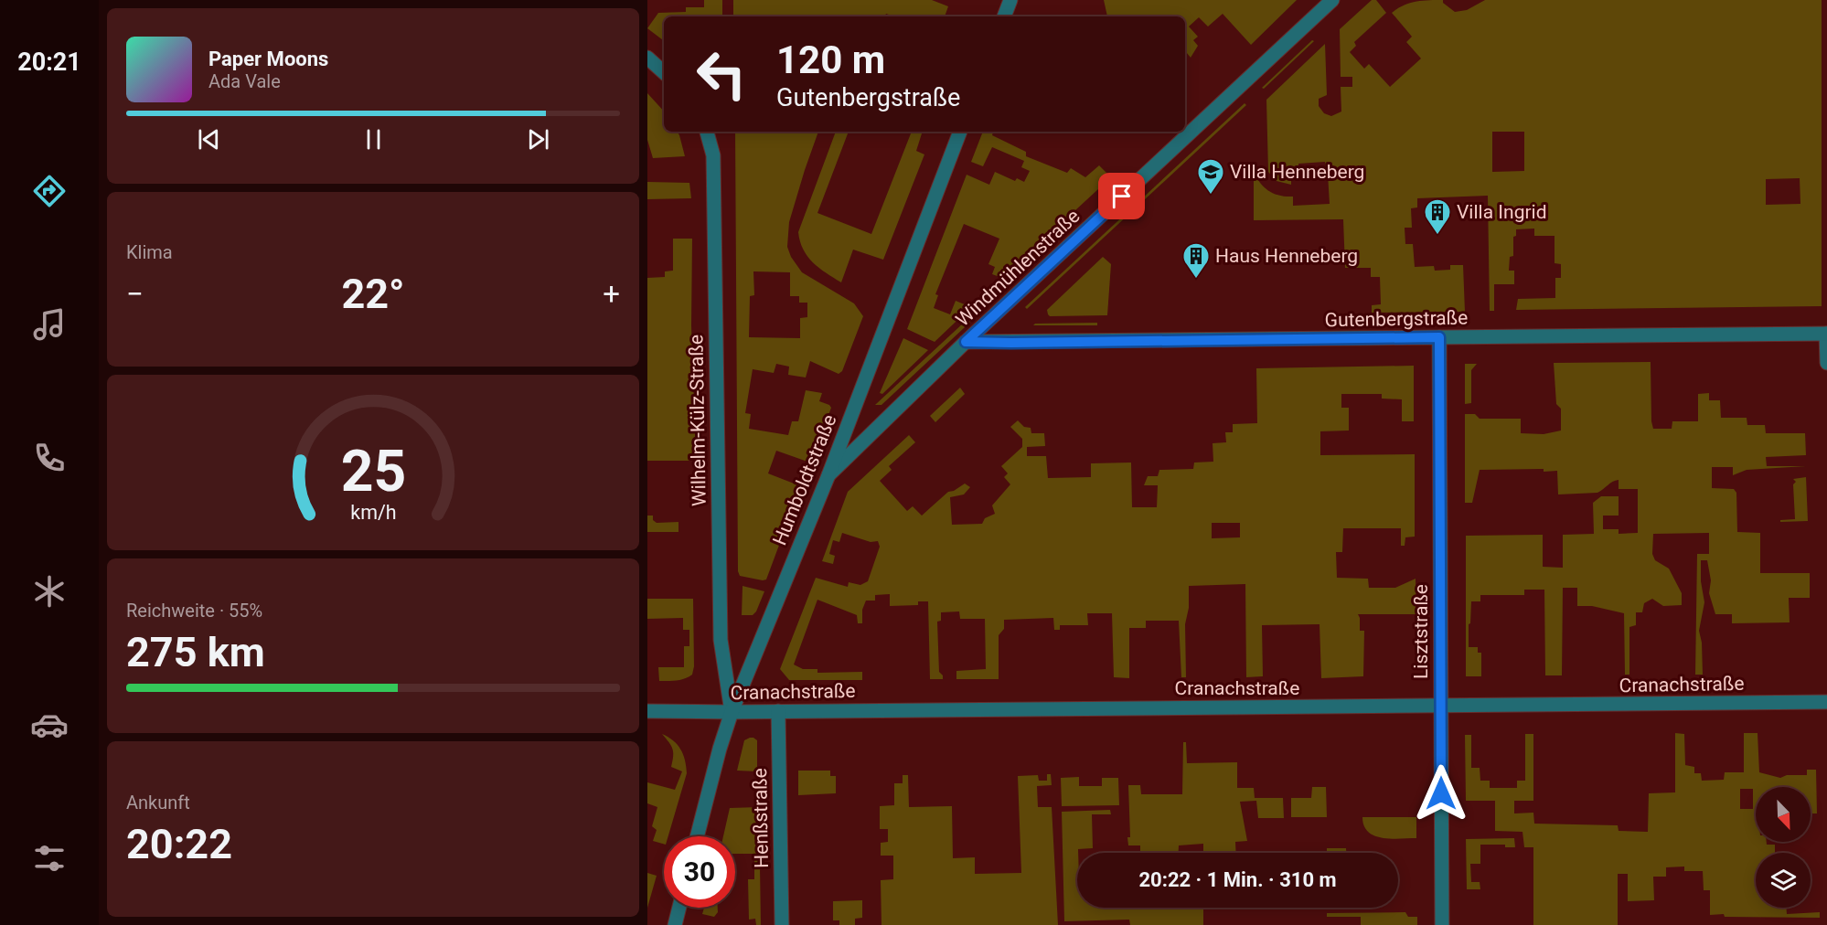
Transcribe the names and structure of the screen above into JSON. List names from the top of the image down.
{
  "streets": {
    "street": [
      "Windmühlenstraße",
      "Gutenbergstraße",
      "Wilhelm-Külz-Straße",
      "Humboldtstraße",
      "Lisztstraße",
      "Cranachstraße",
      "Henßstraße"
    ]
  },
  "crossings": [
    ["Windmühlenstraße", "Gutenbergstraße"],
    ["Windmühlenstraße", "Humboldtstraße"],
    ["Gutenbergstraße", "Lisztstraße"],
    ["Wilhelm-Külz-Straße", "Humboldtstraße"],
    ["Wilhelm-Külz-Straße", "Cranachstraße"],
    ["Humboldtstraße", "Cranachstraße"],
    ["Lisztstraße", "Cranachstraße"],
    ["Cranachstraße", "Henßstraße"]
  ],
  "places": {
    "school or university": ["Villa Henneberg"],
    "building": ["Villa Ingrid", "Haus Henneberg"]
  },
  "north": "bottom right",
  "page": {
    "tabs": "20:21",
    "turn": ["120 m", "Gutenbergstraße"],
    "song": ["Paper Moons", "Ada Vale"],
    "tile": [
      "Klima",
      ["Reichweite · 55%", "275 km"],
      ["Ankunft", "20:22"]
    ],
    "heat": ["−", "22°", "+"],
    "limit": "30",
    "trip": "20:22 · 1 Min. · 310 m",
    "gauge": ["25", "km/h"]
  }
}
